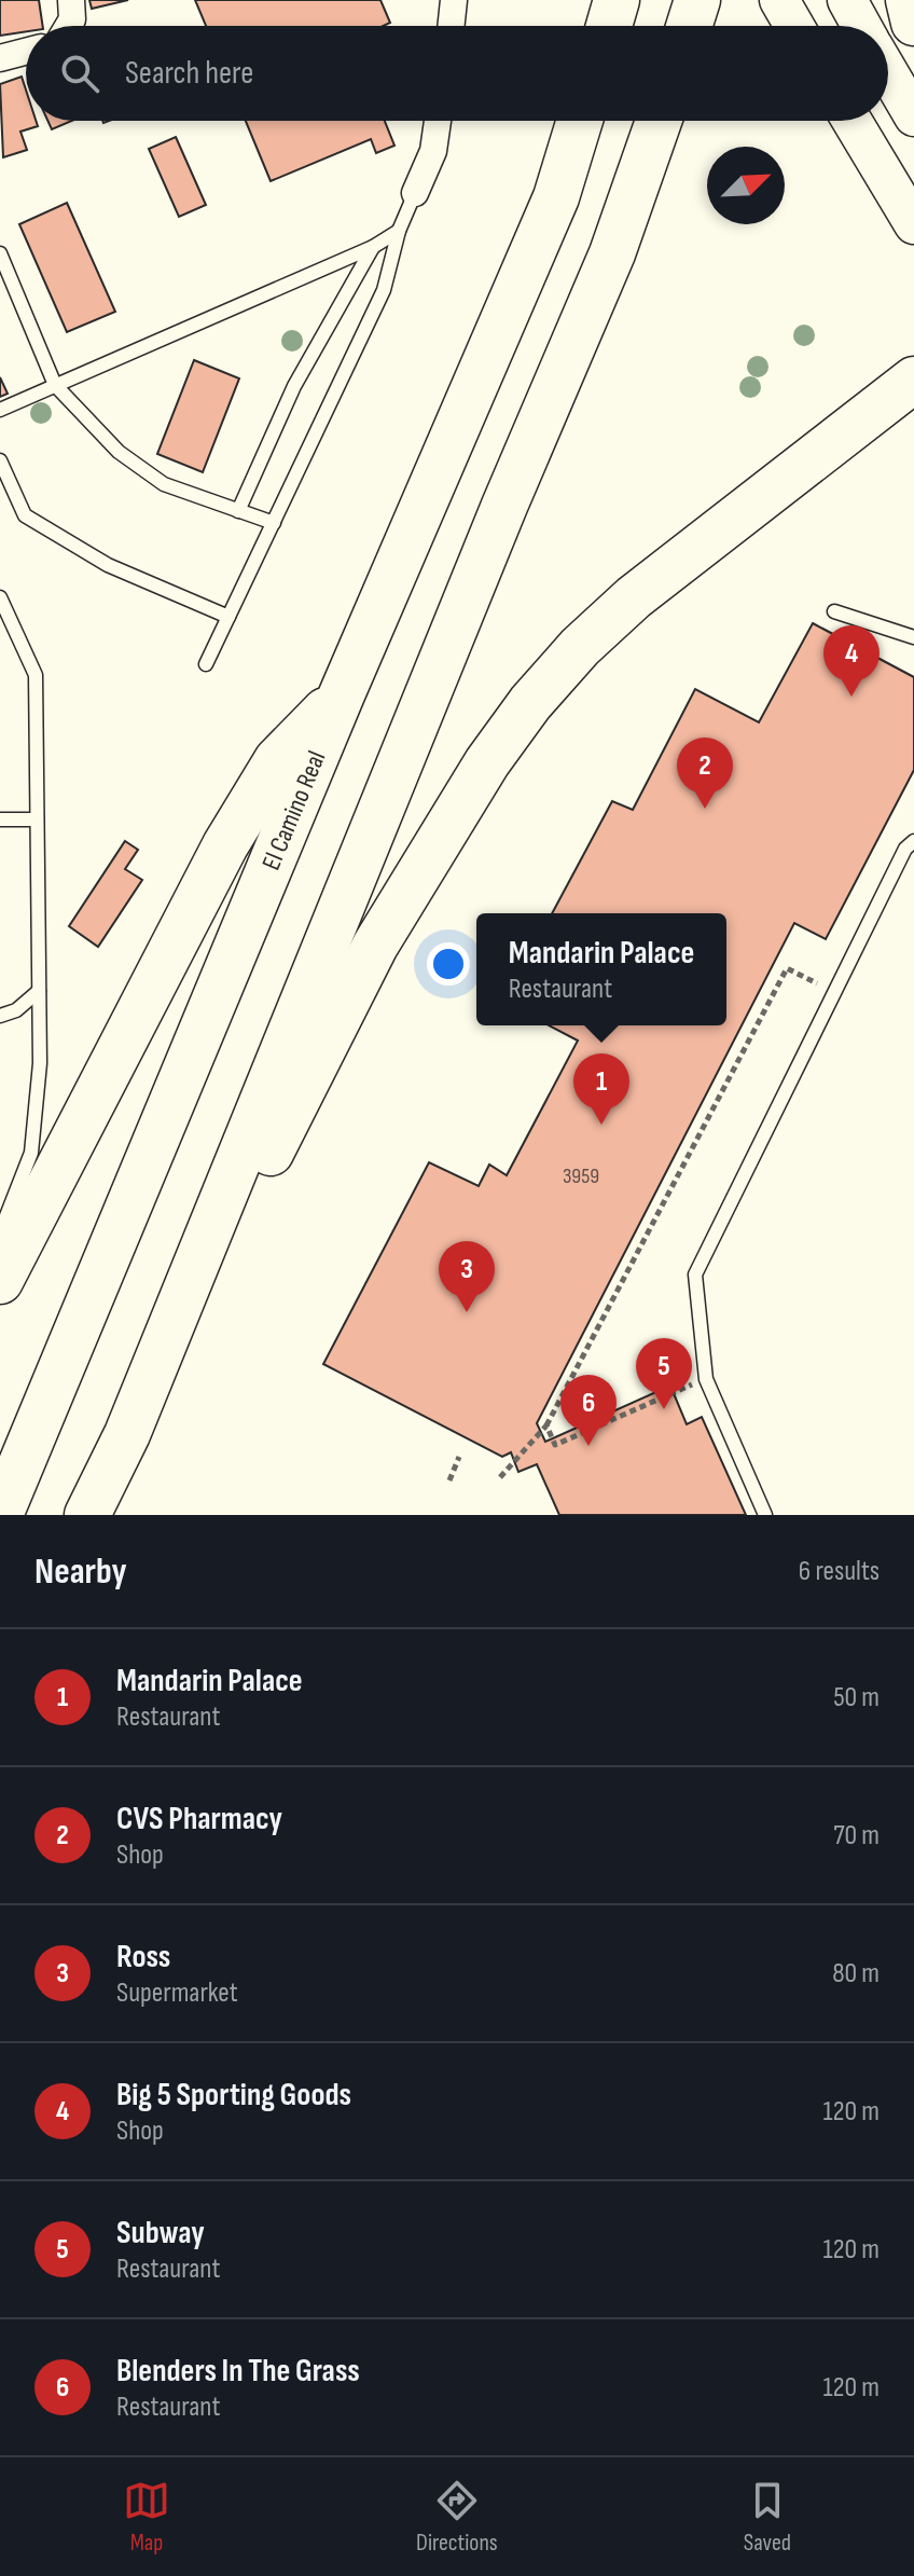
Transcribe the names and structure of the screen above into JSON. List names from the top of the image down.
{
  "streets": {
    "highway": ["El Camino Real"]
  },
  "house_numbers": ["3959"],
  "north": "top right",
  "page": {
    "search": "Search here",
    "pins": [
      "4",
      "2",
      "1",
      "3",
      "5",
      "6"
    ],
    "popup": ["Mandarin Palace", "Restaurant"],
    "heading": ["Nearby", "6 results"],
    "list": [
      {
        "mark": "1",
        "name": "Mandarin Palace",
        "note": "Restaurant",
        "value": "50 m"
      },
      {
        "mark": "2",
        "name": "CVS Pharmacy",
        "note": "Shop",
        "value": "70 m"
      },
      {
        "mark": "3",
        "name": "Ross",
        "note": "Supermarket",
        "value": "80 m"
      },
      {
        "mark": "4",
        "name": "Big 5 Sporting Goods",
        "note": "Shop",
        "value": "120 m"
      },
      {
        "mark": "5",
        "name": "Subway",
        "note": "Restaurant",
        "value": "120 m"
      },
      {
        "mark": "6",
        "name": "Blenders In The Grass",
        "note": "Restaurant",
        "value": "120 m"
      }
    ],
    "nav": ["Map", "Directions", "Saved"]
  }
}
